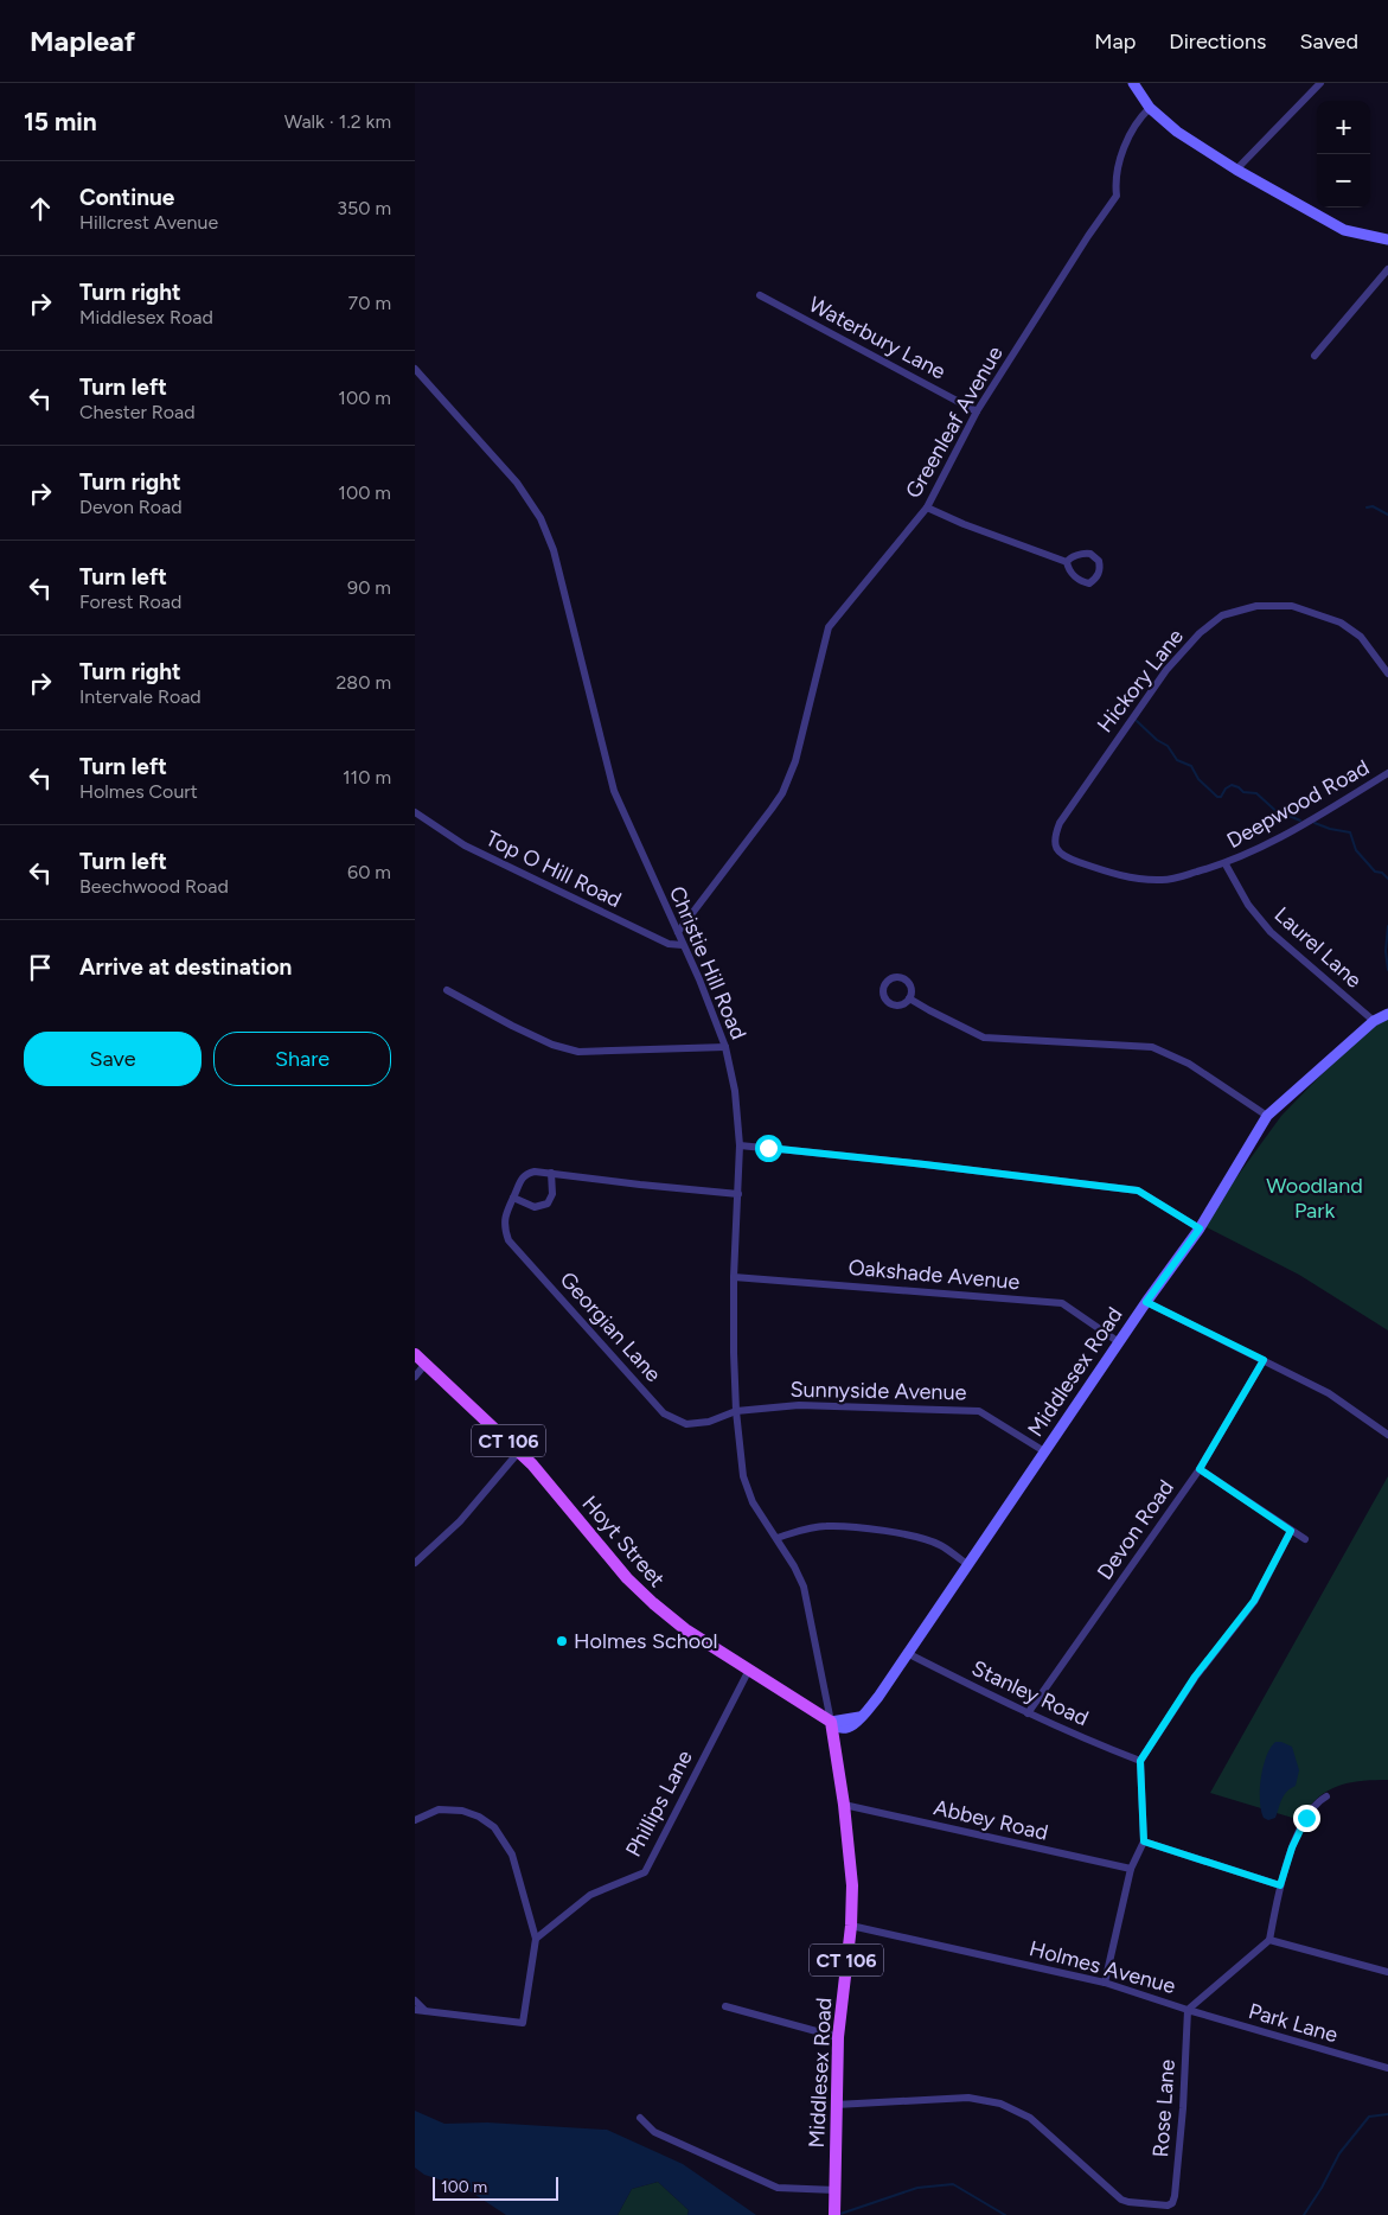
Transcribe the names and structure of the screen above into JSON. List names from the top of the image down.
{
  "streets": {
    "main road": ["Middlesex Road", "CT 106", "Hoyt Street"],
    "street": [
      "Waterbury Lane",
      "Greenleaf Avenue",
      "Hickory Lane",
      "Deepwood Road",
      "Top O Hill Road",
      "Laurel Lane",
      "Christie Hill Road",
      "Oakshade Avenue",
      "Georgian Lane",
      "Sunnyside Avenue",
      "Devon Road",
      "Stanley Road",
      "Phillips Lane",
      "Abbey Road",
      "Holmes Avenue",
      "Park Lane",
      "Rose Lane"
    ]
  },
  "crossings": [
    ["Waterbury Lane", "Greenleaf Avenue"],
    ["Greenleaf Avenue", "Christie Hill Road"],
    ["Hickory Lane", "Deepwood Road"],
    ["Deepwood Road", "Laurel Lane"],
    ["Top O Hill Road", "Christie Hill Road"],
    ["Laurel Lane", "Middlesex Road"],
    ["Christie Hill Road", "Oakshade Avenue"],
    ["Christie Hill Road", "Georgian Lane"],
    ["Christie Hill Road", "Middlesex Road"],
    ["Christie Hill Road", "Sunnyside Avenue"],
    ["Christie Hill Road", "Hoyt Street"],
    ["Oakshade Avenue", "Middlesex Road"],
    ["Georgian Lane", "Sunnyside Avenue"],
    ["Middlesex Road", "Sunnyside Avenue"],
    ["Middlesex Road", "Hoyt Street"],
    ["Middlesex Road", "Stanley Road"],
    ["Middlesex Road", "Abbey Road"],
    ["Middlesex Road", "Holmes Avenue"],
    ["Middlesex Road", "Rose Lane"],
    ["Devon Road", "Stanley Road"],
    ["Hoyt Street", "Phillips Lane"],
    ["Holmes Avenue", "Park Lane"],
    ["Holmes Avenue", "Rose Lane"],
    ["Park Lane", "Rose Lane"]
  ],
  "parks": ["Woodland Park"],
  "places": ["Holmes School"],
  "scale_bar": "100 m",
  "page": {
    "header": "Mapleaf",
    "nav": ["Map", "Directions", "Saved"],
    "heading": ["15 min", "Walk · 1.2 km"],
    "map_buttons": ["+", "−"],
    "list": [
      ["Continue", "Hillcrest Avenue", "350 m"],
      ["Turn right", "Middlesex Road", "70 m"],
      ["Turn left", "Chester Road", "100 m"],
      ["Turn right", "Devon Road", "100 m"],
      ["Turn left", "Forest Road", "90 m"],
      ["Turn right", "Intervale Road", "280 m"],
      ["Turn left", "Holmes Court", "110 m"],
      ["Turn left", "Beechwood Road", "60 m"],
      "Arrive at destination"
    ],
    "buttons": ["Save", "Share"],
    "scale": "100 m"
  }
}
